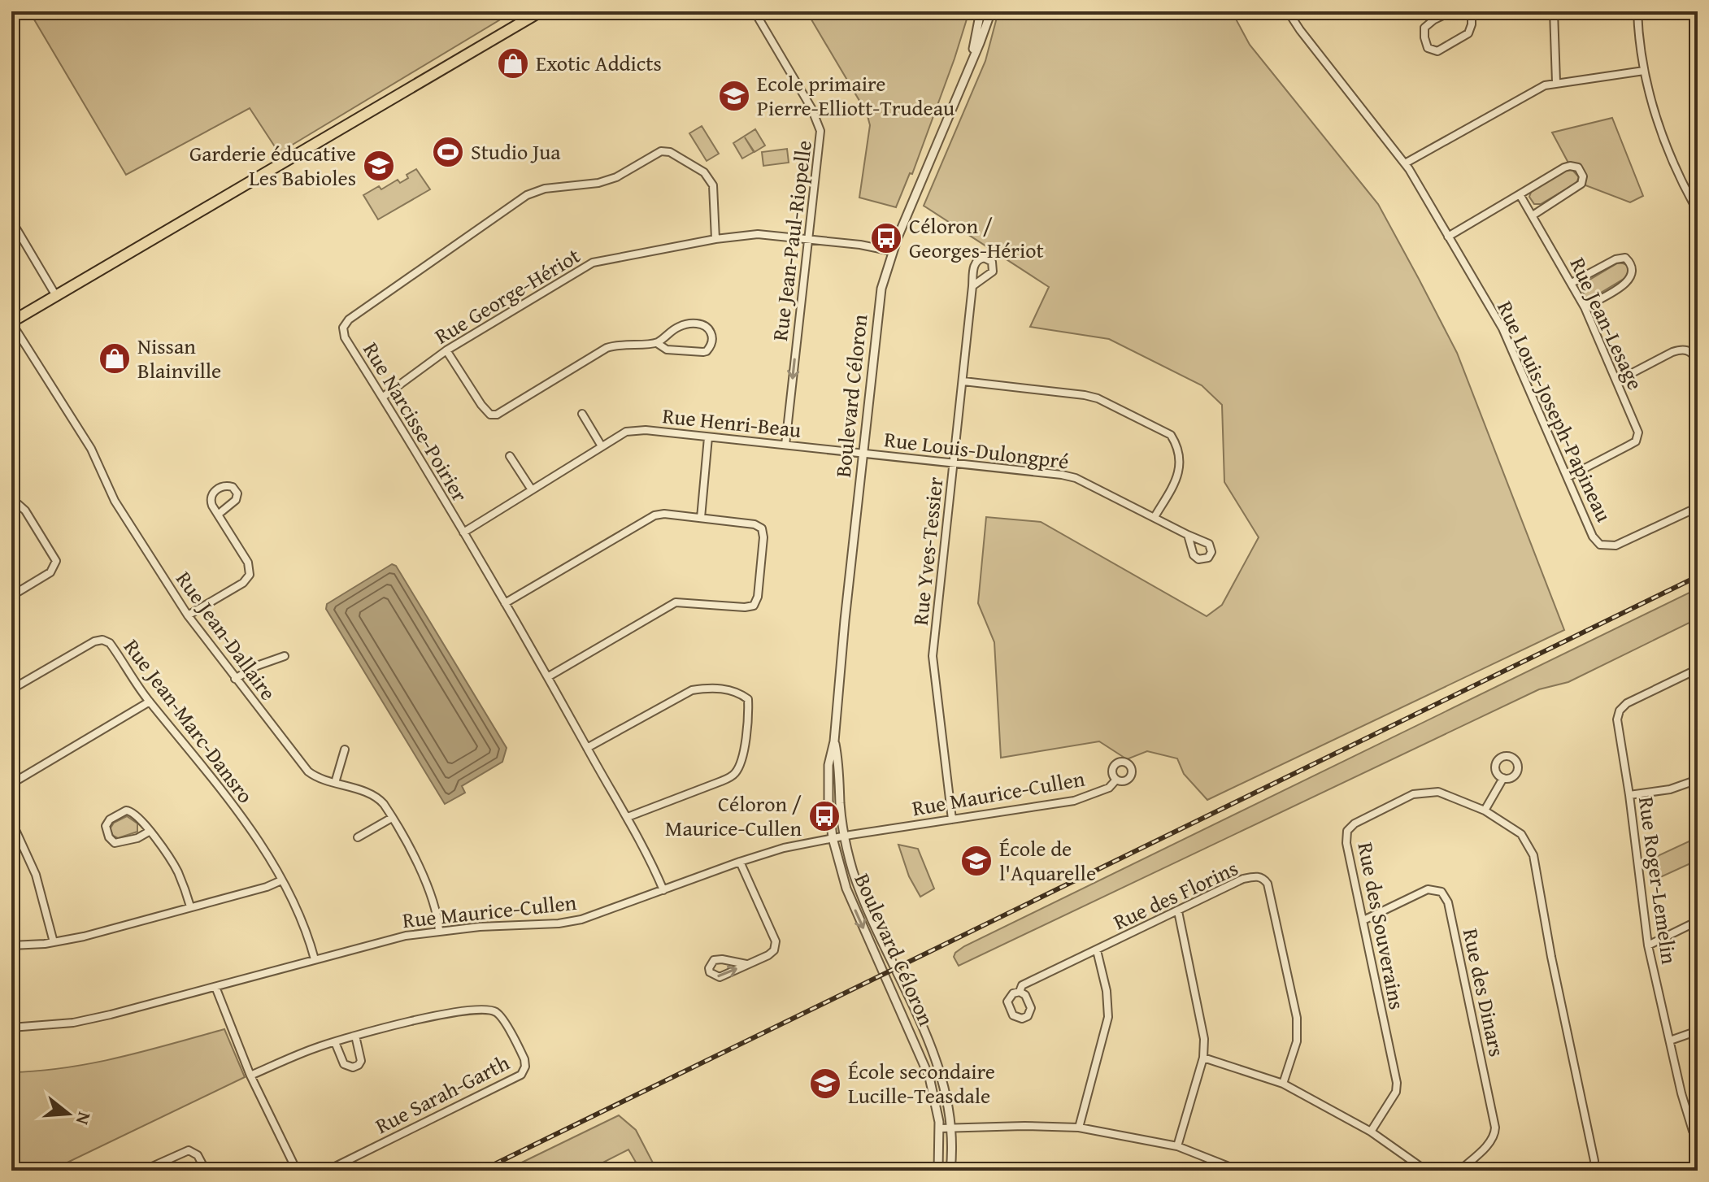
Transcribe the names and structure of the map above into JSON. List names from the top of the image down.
{
  "streets": {
    "street": [
      "Rue Jean-Paul-Riopelle",
      "Rue George-Hériot",
      "Rue Jean-Lesage",
      "Boulevard Céloron",
      "Rue Louis-Joseph-Papineau",
      "Rue Narcisse-Poirier",
      "Rue Henri-Beau",
      "Rue Louis-Dulongpré",
      "Rue Yves-Tessier",
      "Rue Jean-Dallaire",
      "Rue Jean-Marc-Dansro",
      "Rue Maurice-Cullen",
      "Rue Roger-Lemelin",
      "Rue des Florins",
      "Rue des Souverains",
      "Rue des Dinars",
      "Rue Sarah-Garth"
    ]
  },
  "crossings": [
    ["Rue Jean-Paul-Riopelle", "Rue George-Hériot"],
    ["Rue Jean-Paul-Riopelle", "Rue Henri-Beau"],
    ["Rue George-Hériot", "Boulevard Céloron"],
    ["Rue George-Hériot", "Rue Narcisse-Poirier"],
    ["Rue Jean-Lesage", "Rue Louis-Joseph-Papineau"],
    ["Boulevard Céloron", "Rue Henri-Beau"],
    ["Boulevard Céloron", "Rue Louis-Dulongpré"],
    ["Boulevard Céloron", "Rue Maurice-Cullen"],
    ["Rue Narcisse-Poirier", "Rue Henri-Beau"],
    ["Rue Narcisse-Poirier", "Rue Maurice-Cullen"],
    ["Rue Henri-Beau", "Rue Louis-Dulongpré"],
    ["Rue Louis-Dulongpré", "Rue Yves-Tessier"],
    ["Rue Yves-Tessier", "Rue Maurice-Cullen"],
    ["Rue Jean-Dallaire", "Rue Maurice-Cullen"],
    ["Rue Jean-Marc-Dansro", "Rue Maurice-Cullen"],
    ["Rue des Souverains", "Rue des Dinars"]
  ],
  "one_way": ["Rue Jean-Paul-Riopelle"],
  "places": {
    "shop": ["Exotic Addicts", "Nissan Blainville"],
    "school or university": [
      "Ecole primaire Pierre-Elliott-Trudeau",
      "Garderie éducative Les Babioles",
      "École de l'Aquarelle",
      "École secondaire Lucille-Teasdale"
    ],
    "sports": ["Studio Jua"],
    "bus stop": ["Céloron / Georges-Hériot", "Céloron / Maurice-Cullen"]
  },
  "north": "right"
}
